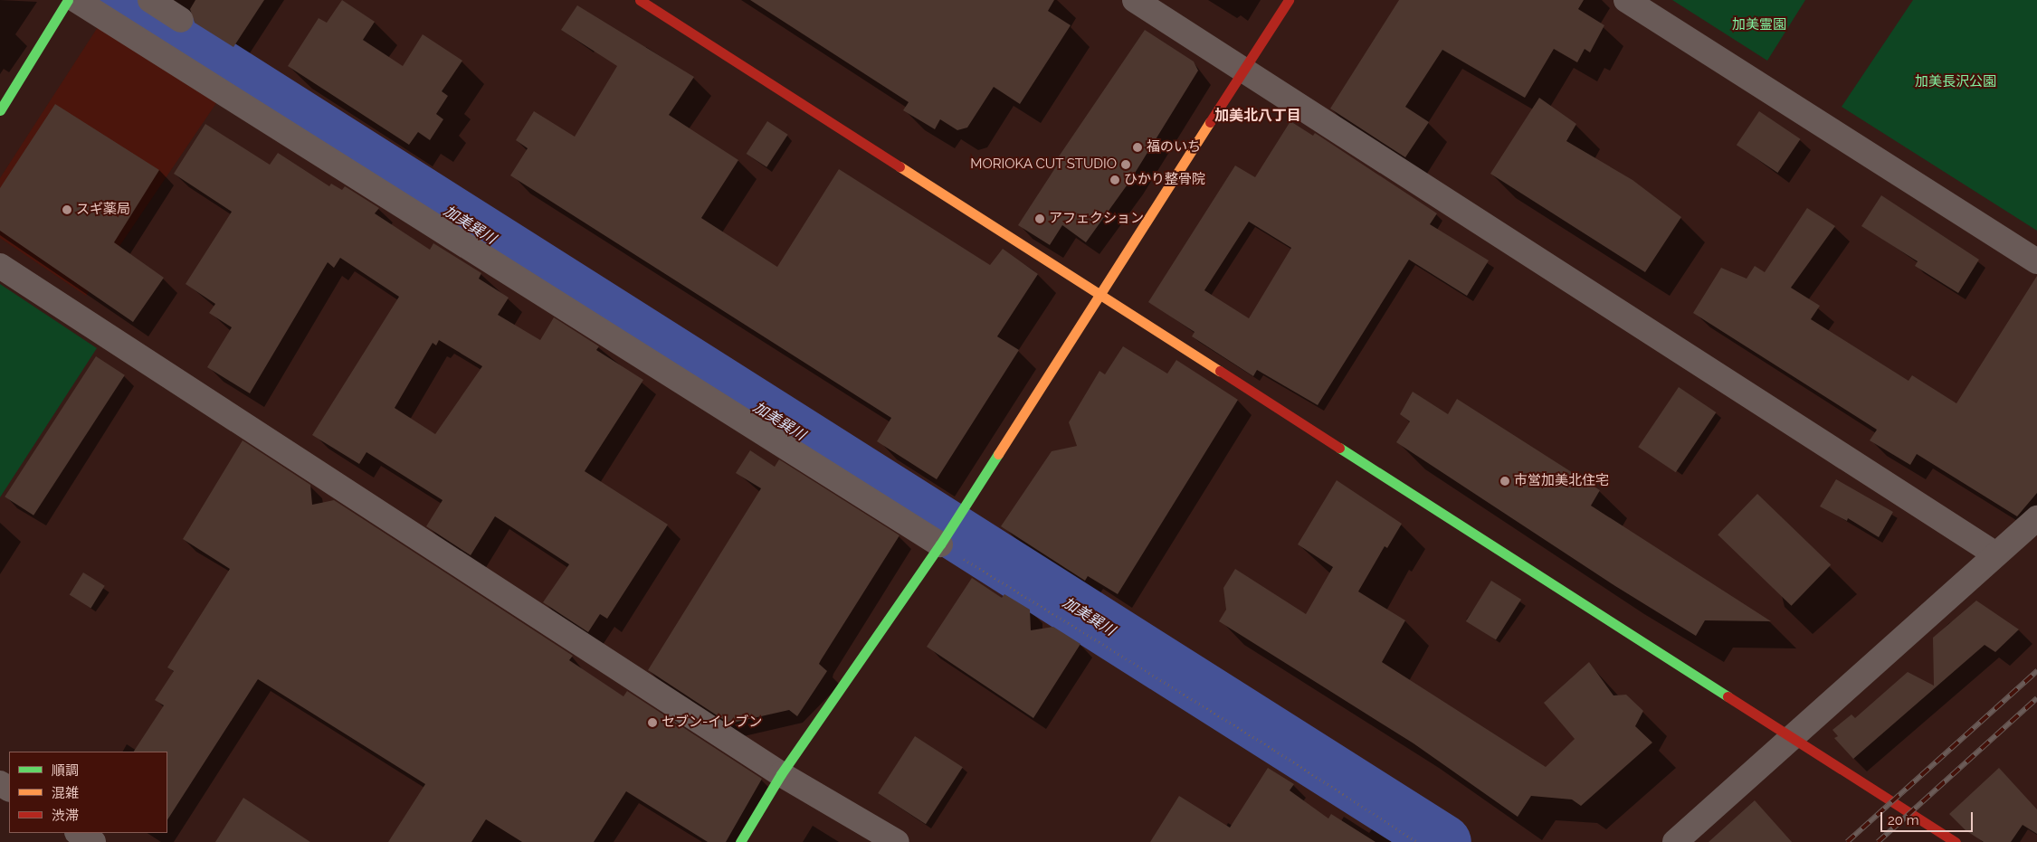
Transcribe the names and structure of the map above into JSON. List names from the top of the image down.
{
  "districts": ["加美北八丁目"],
  "water": ["加美巽川"],
  "parks": ["加美霊園", "加美長沢公園"],
  "places": [
    "福のいち",
    "MORIOKA CUT STUDIO",
    "ひかり整骨院",
    "スギ薬局",
    "アフェクション",
    "市営加美北住宅",
    "セブン-イレブン"
  ],
  "legend": ["順調", "混雑", "渋滞"],
  "scale_bar": "20 m"
}
